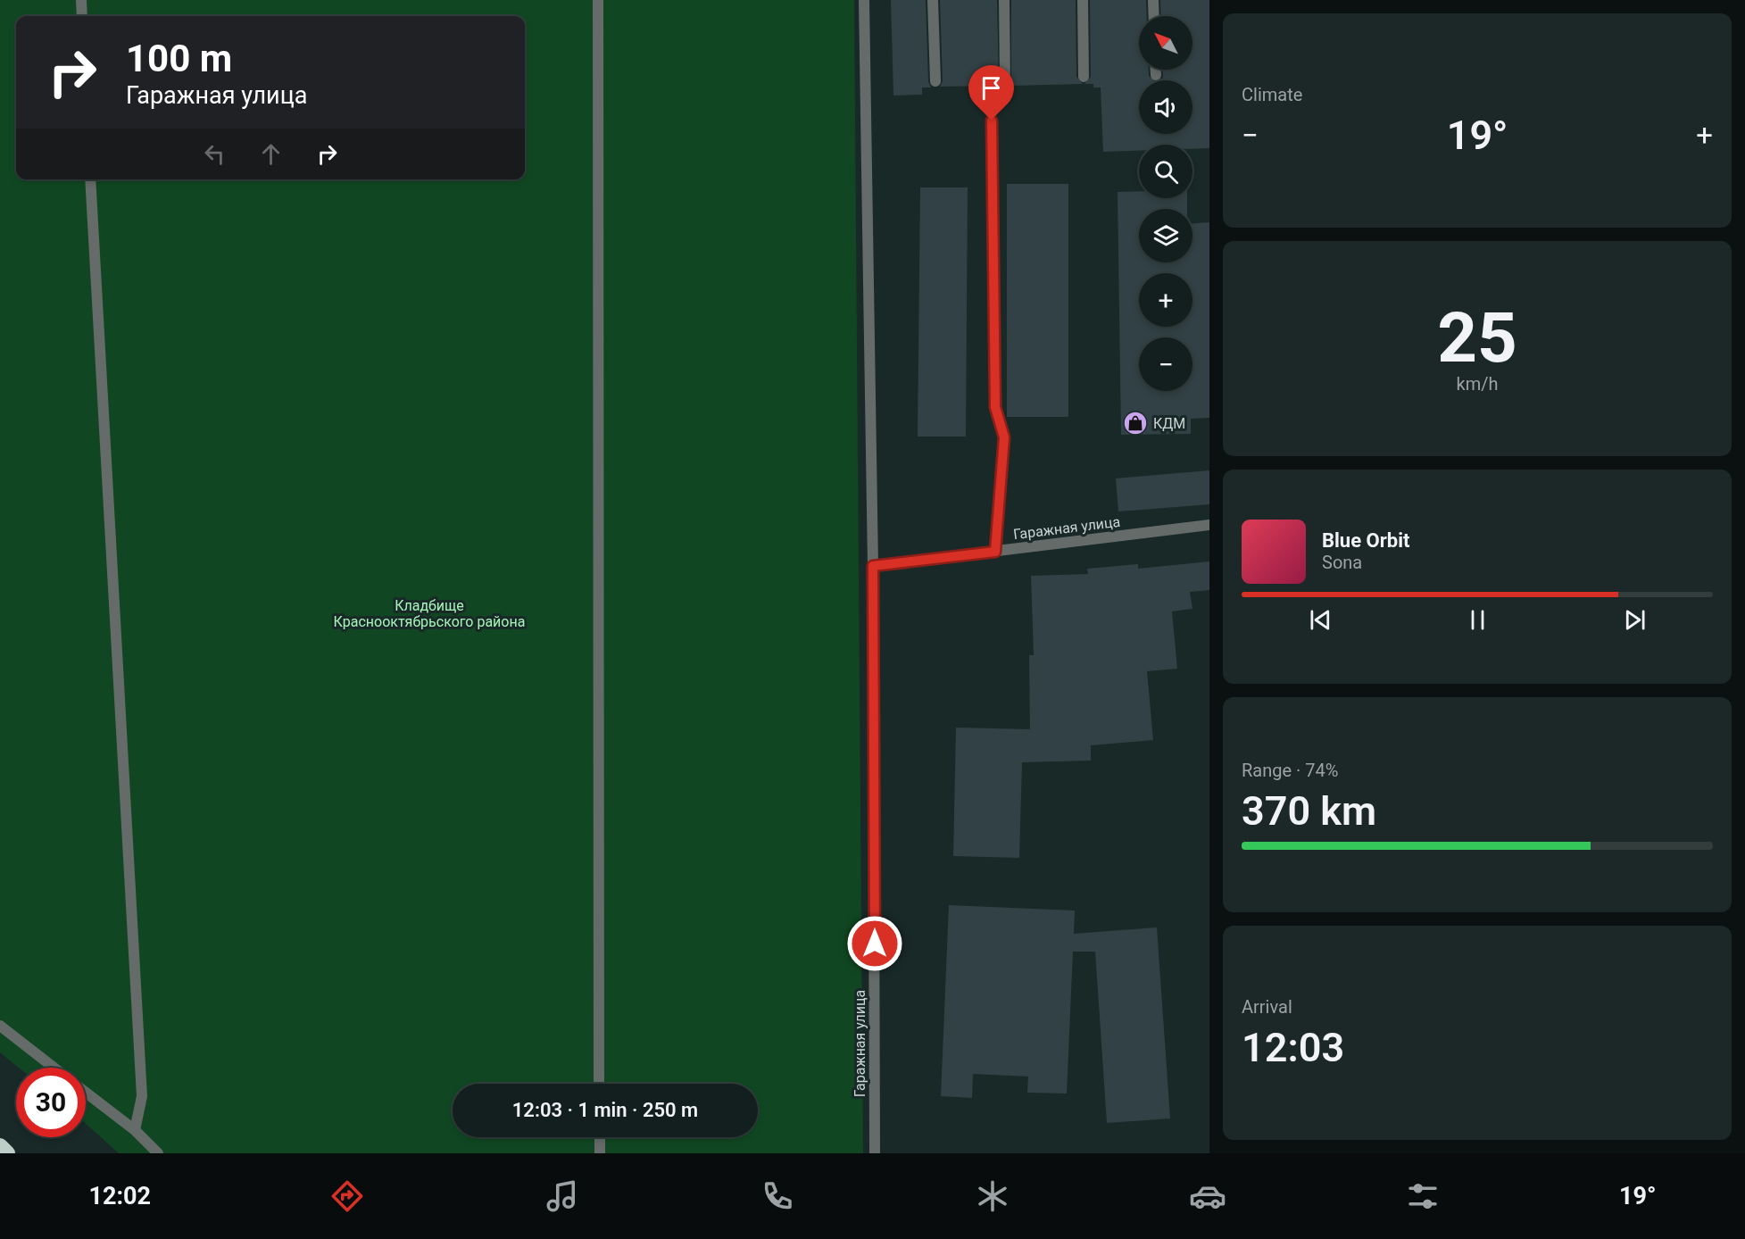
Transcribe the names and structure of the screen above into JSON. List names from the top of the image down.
{
  "streets": {
    "street": ["Гаражная улица"]
  },
  "parks": ["Кладбище Краснооктябрьского района"],
  "places": {
    "shop": ["КДМ"]
  },
  "north": "top left",
  "page": {
    "tile": [
      "Climate",
      ["25", "km/h"],
      ["Range · 74%", "370 km"],
      ["Arrival", "12:03"]
    ],
    "map_buttons": ["+", "−"],
    "turn": ["100 m", "Гаражная улица"],
    "heat": ["−", "19°", "+"],
    "song": ["Blue Orbit", "Sona"],
    "limit": "30",
    "trip": "12:03 · 1 min · 250 m",
    "tabs": ["12:02", "19°"]
  }
}
